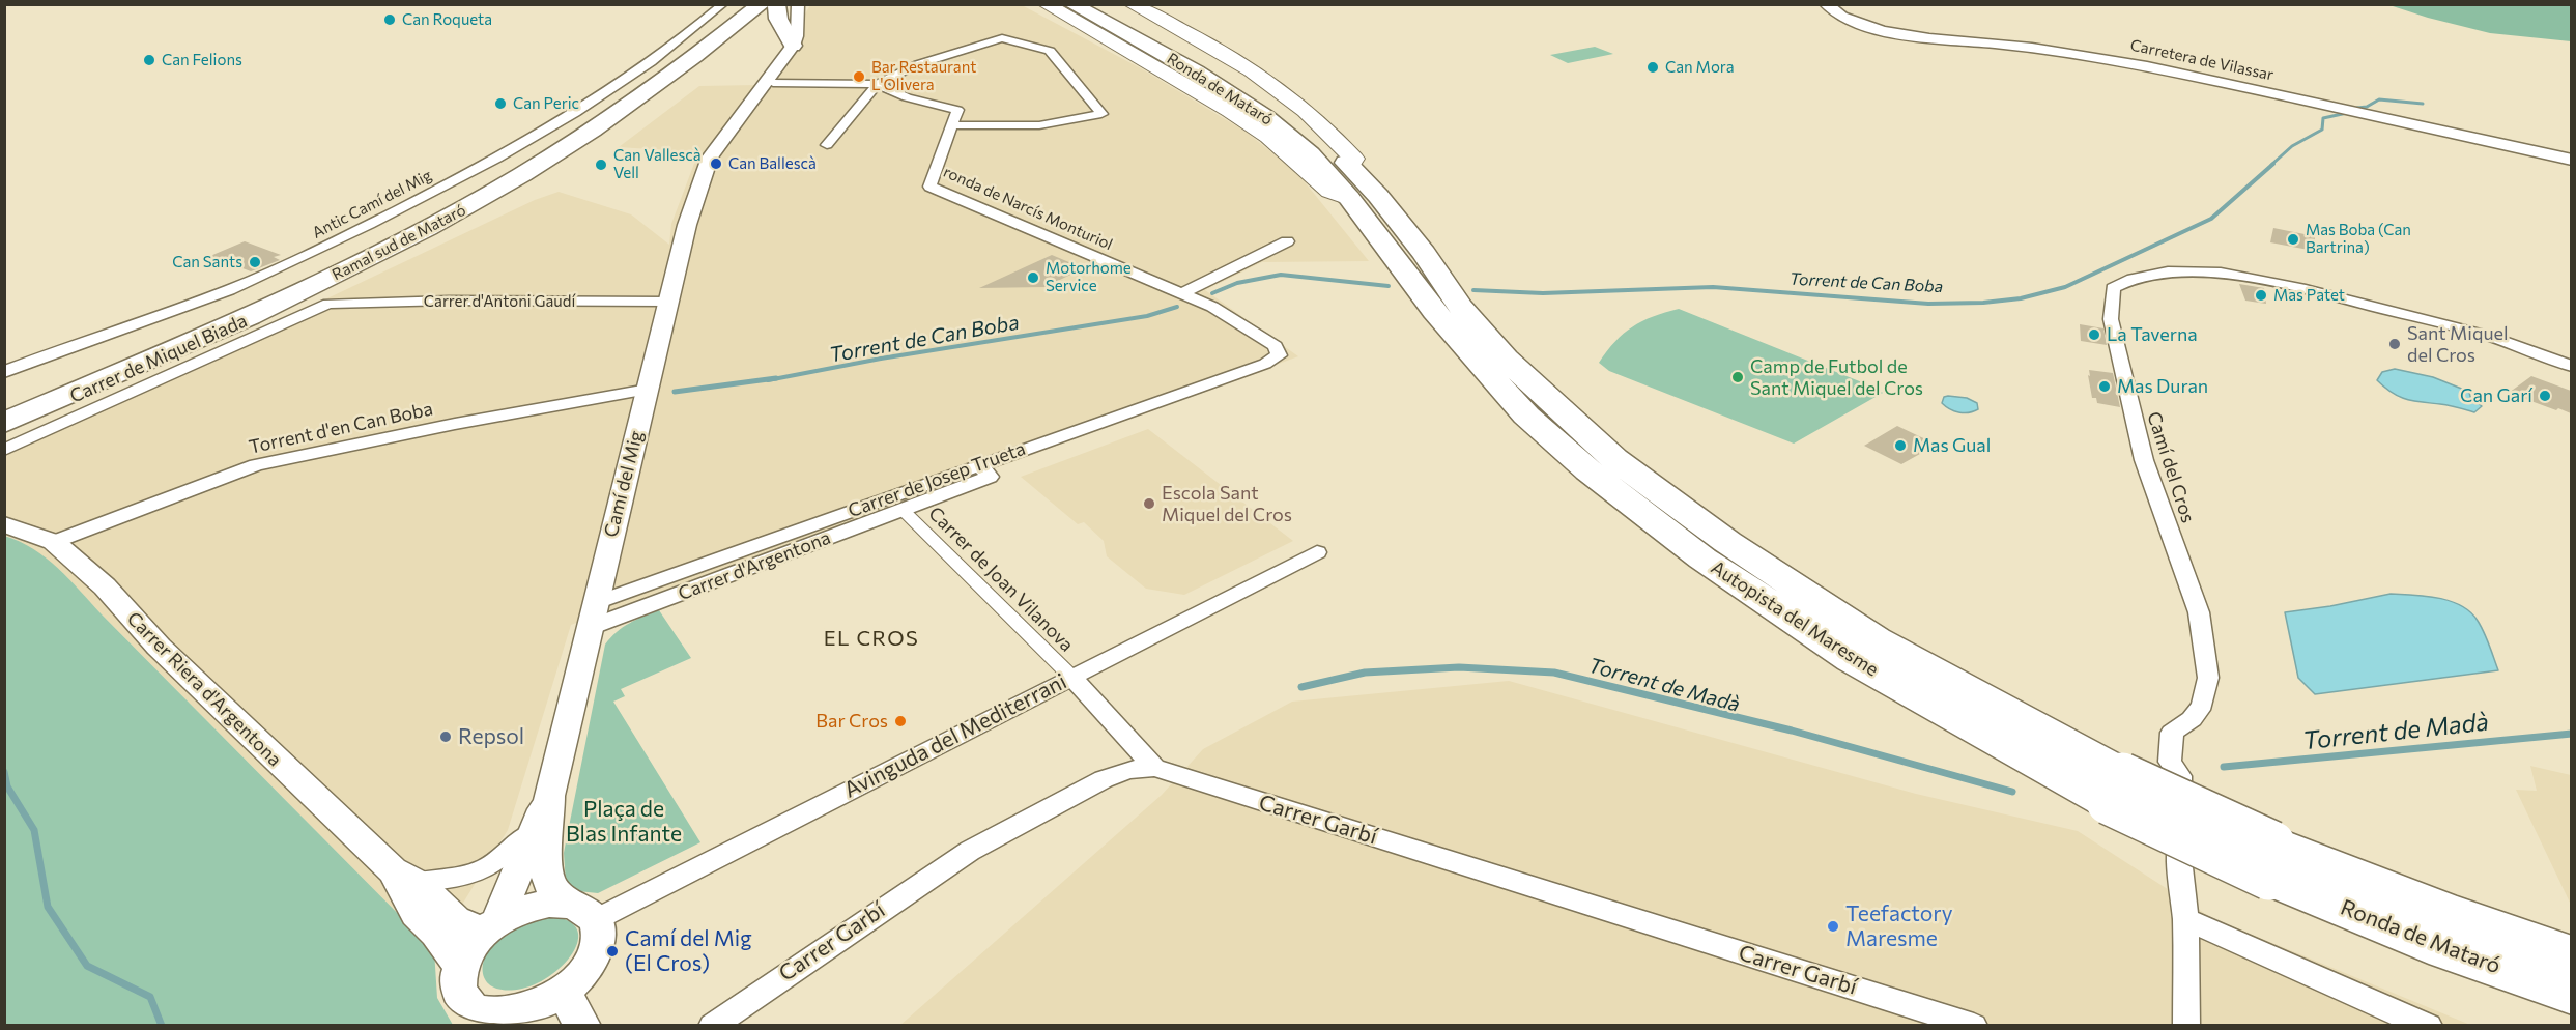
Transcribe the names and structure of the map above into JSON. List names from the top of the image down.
{
  "streets": {
    "highway": ["Ronda de Mataró", "Ramal sud de Mataró", "Autopista del Maresme"],
    "street": [
      "Carretera de Vilassar",
      "Antic Camí del Mig",
      "ronda de Narcís Monturiol",
      "Carrer d'Antoni Gaudí",
      "Carrer de Miquel Biada",
      "Torrent d'en Can Boba",
      "Camí del Cros",
      "Carrer de Josep Trueta",
      "Camí del Mig",
      "Carrer d'Argentona",
      "Carrer de Joan Vilanova",
      "Carrer Riera d'Argentona",
      "Avinguda del Mediterrani",
      "Carrer Garbí"
    ]
  },
  "crossings": [
    ["Ronda de Mataró", "Autopista del Maresme"],
    ["ronda de Narcís Monturiol", "Carrer de Josep Trueta"],
    ["Carrer d'Antoni Gaudí", "Carrer de Miquel Biada"],
    ["Carrer d'Antoni Gaudí", "Camí del Mig"],
    ["Torrent d'en Can Boba", "Camí del Mig"],
    ["Torrent d'en Can Boba", "Carrer Riera d'Argentona"],
    ["Carrer de Josep Trueta", "Camí del Mig"],
    ["Carrer de Josep Trueta", "Carrer d'Argentona"],
    ["Camí del Mig", "Carrer d'Argentona"],
    ["Camí del Mig", "Carrer Riera d'Argentona"],
    ["Camí del Mig", "Avinguda del Mediterrani"],
    ["Carrer d'Argentona", "Carrer de Joan Vilanova"],
    ["Carrer de Joan Vilanova", "Avinguda del Mediterrani"],
    ["Carrer Riera d'Argentona", "Avinguda del Mediterrani"]
  ],
  "districts": ["EL CROS"],
  "water": ["Torrent de Can Boba", "Torrent de Madà"],
  "parks": ["Plaça de Blas Infante"],
  "places": [
    "Can Roqueta",
    "Can Felions",
    "Can Mora",
    "Bar Restaurant L'Olivera",
    "Can Peric",
    "Can Ballescà",
    "Can Vallescà Vell",
    "Mas Boba (Can Bartrina)",
    "Can Sants",
    "Motorhome Service",
    "Mas Patet",
    "La Taverna",
    "Sant Miquel del Cros",
    "Camp de Futbol de Sant Miquel del Cros",
    "Mas Duran",
    "Can Garí",
    "Mas Gual",
    "Escola Sant Miquel del Cros",
    "Bar Cros",
    "Repsol",
    "Teefactory Maresme",
    "Camí del Mig (El Cros)"
  ]
}
